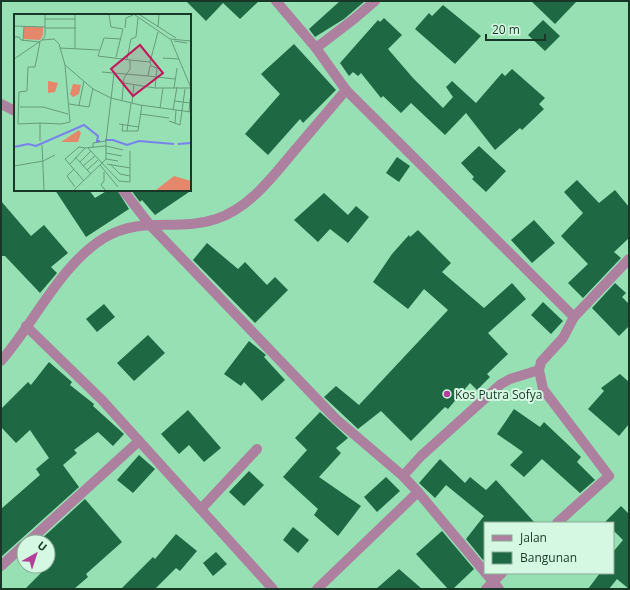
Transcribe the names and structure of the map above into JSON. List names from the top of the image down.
{
  "places": ["Kos Putra Sofya"],
  "legend": ["Jalan", "Bangunan"],
  "scale_bar": "20 m",
  "north": "top right"
}
